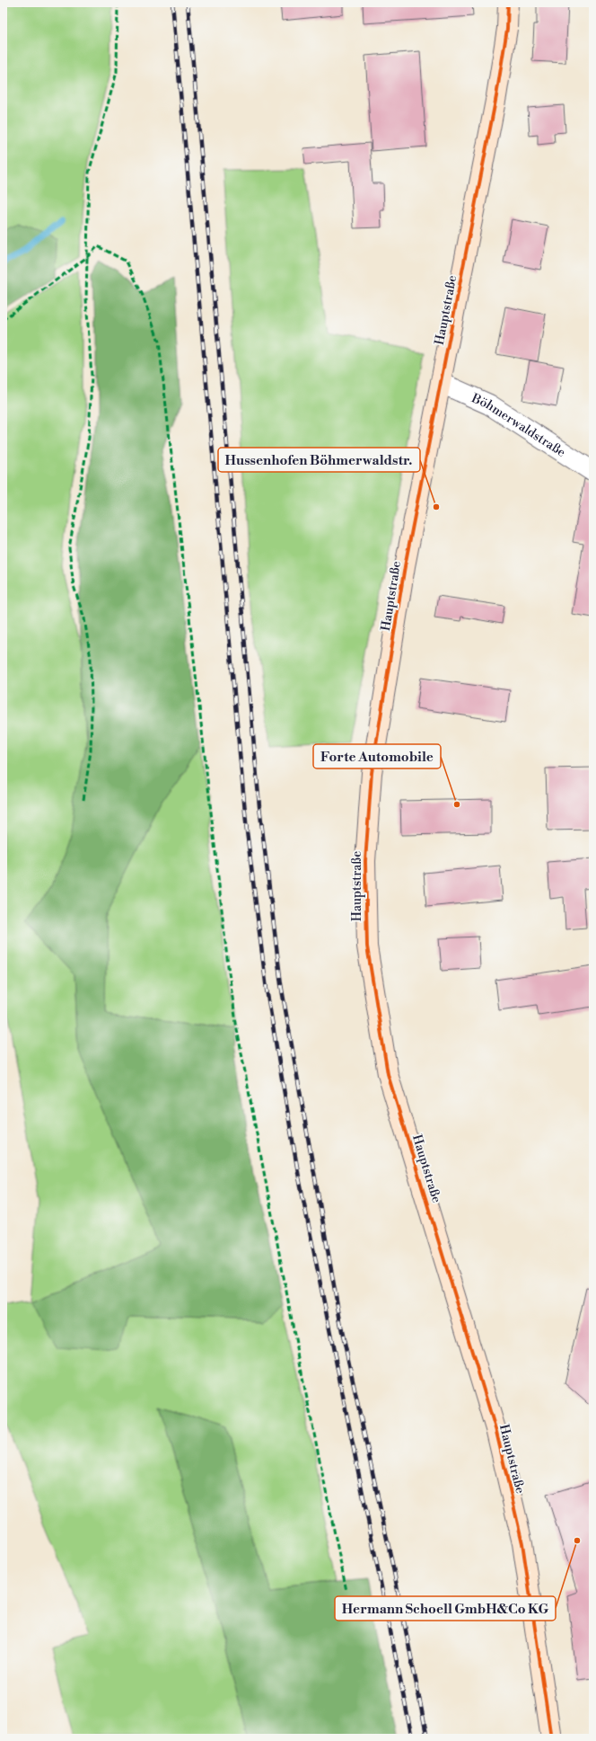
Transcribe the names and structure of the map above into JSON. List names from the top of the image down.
{
  "streets": {
    "street": ["Hauptstraße", "Böhmerwaldstraße"]
  },
  "crossings": [
    ["Hauptstraße", "Böhmerwaldstraße"]
  ],
  "places": ["Hussenhofen Böhmerwaldstr.", "Forte Automobile", "Hermann Schoell GmbH&Co KG"]
}
